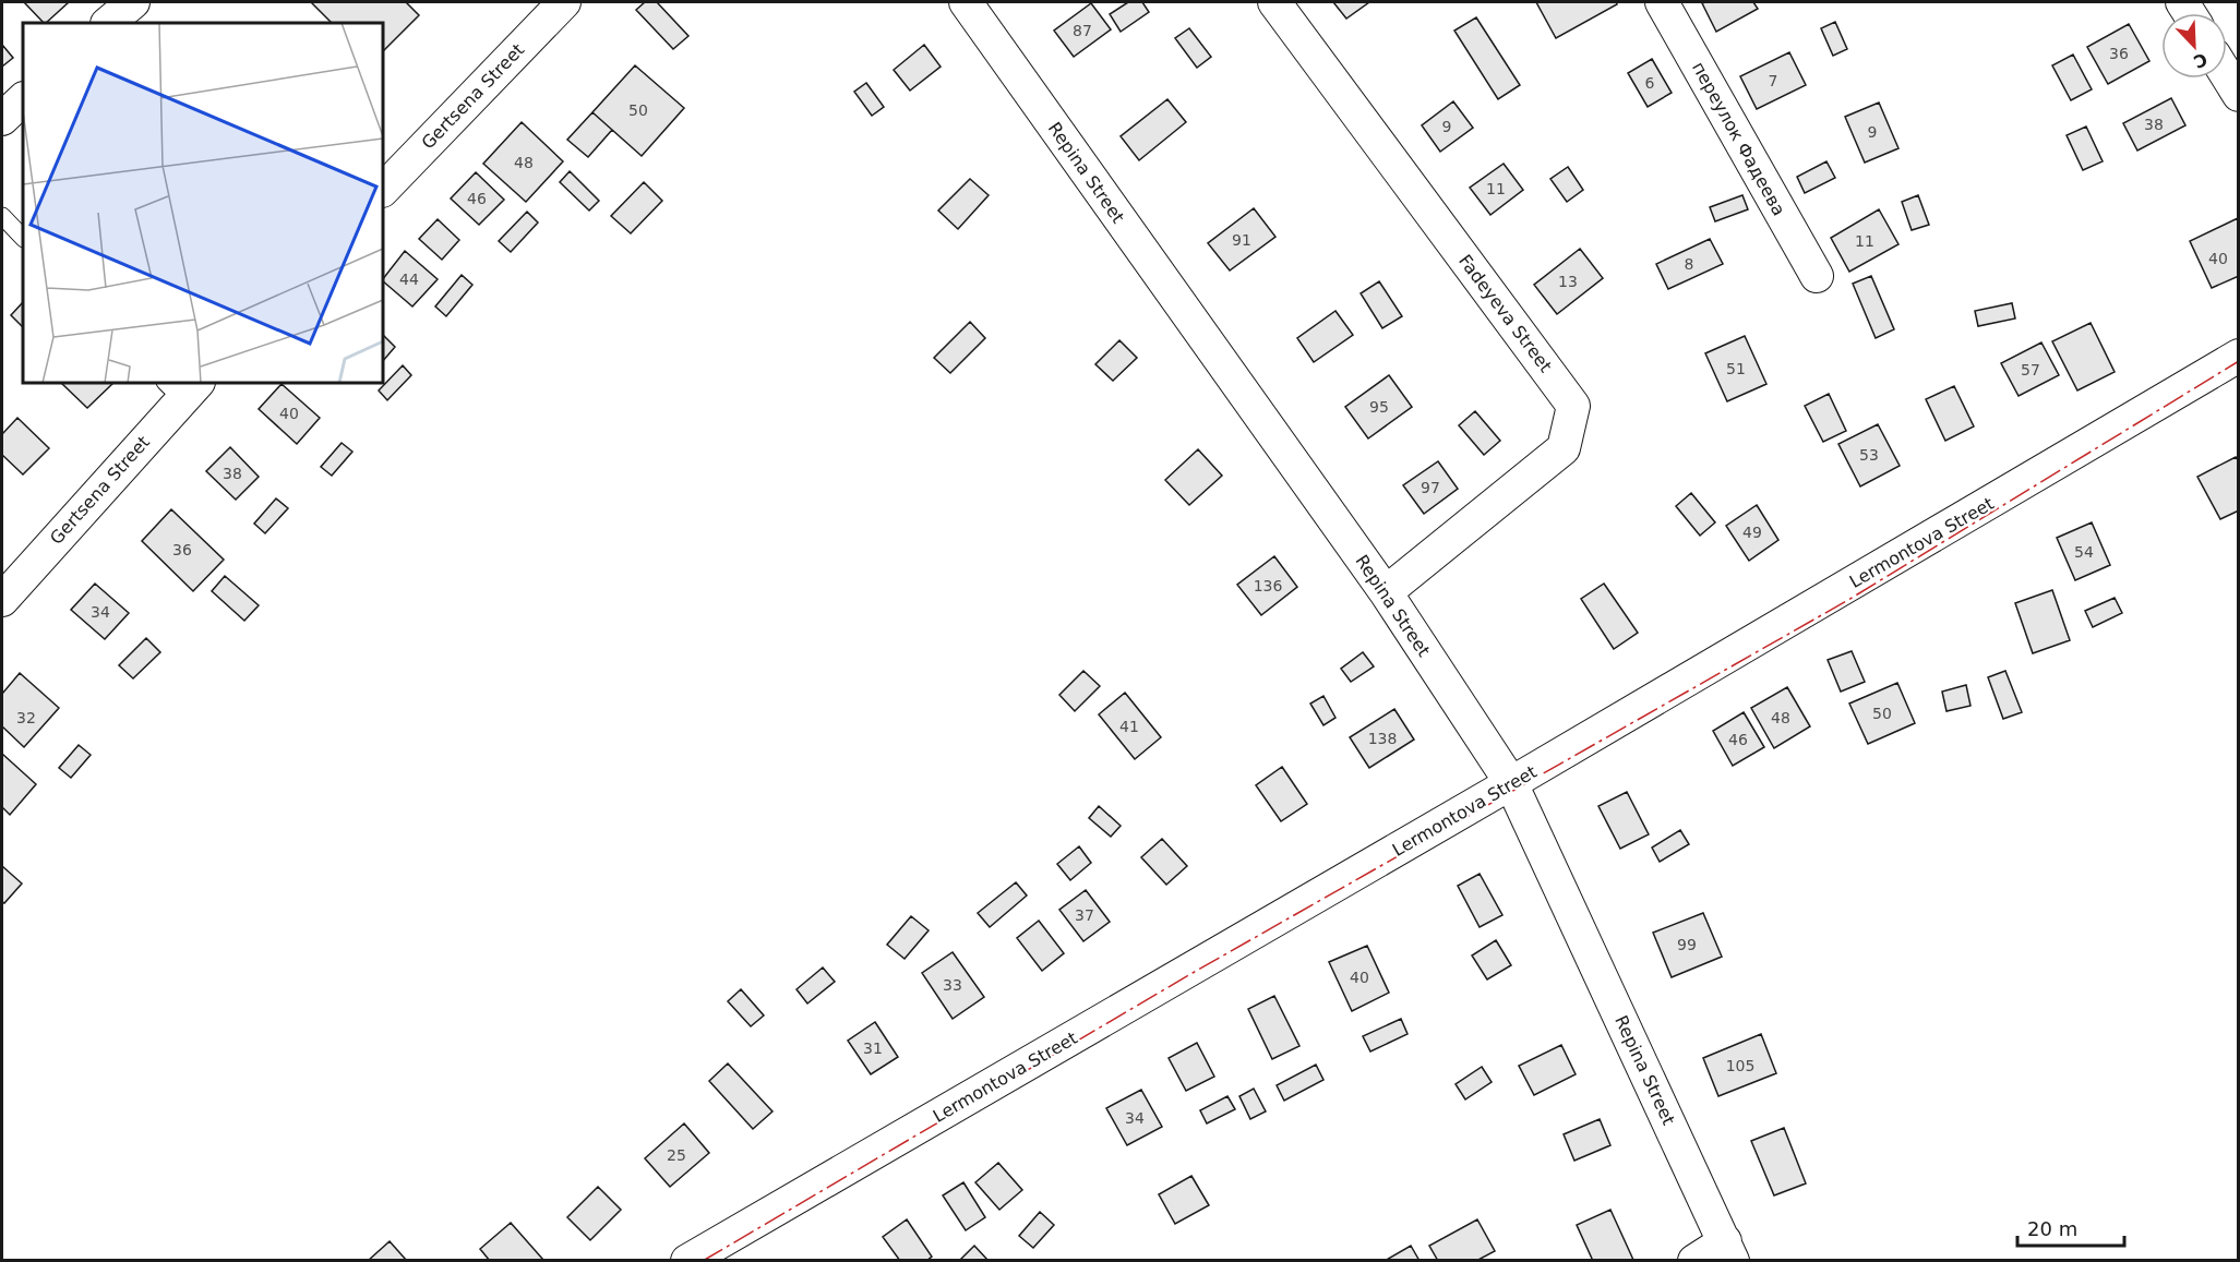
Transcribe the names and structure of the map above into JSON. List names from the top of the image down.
{
  "streets": {
    "street": [
      "Gertsena Street",
      "переулок Фадеева",
      "Repina Street",
      "Fadeyeva Street",
      "Lermontova Street"
    ]
  },
  "crossings": [
    ["Repina Street", "Fadeyeva Street"],
    ["Repina Street", "Lermontova Street"]
  ],
  "house_numbers": [
    "87",
    "36",
    "7",
    "6",
    "50",
    "38",
    "9",
    "9",
    "48",
    "11",
    "46",
    "91",
    "11",
    "40",
    "8",
    "44",
    "13",
    "51",
    "57",
    "95",
    "40",
    "53",
    "38",
    "97",
    "49",
    "36",
    "54",
    "136",
    "34",
    "50",
    "32",
    "48",
    "41",
    "138",
    "46",
    "37",
    "99",
    "40",
    "33",
    "31",
    "105",
    "34",
    "25"
  ],
  "scale_bar": "20 m",
  "north": "bottom right"
}
